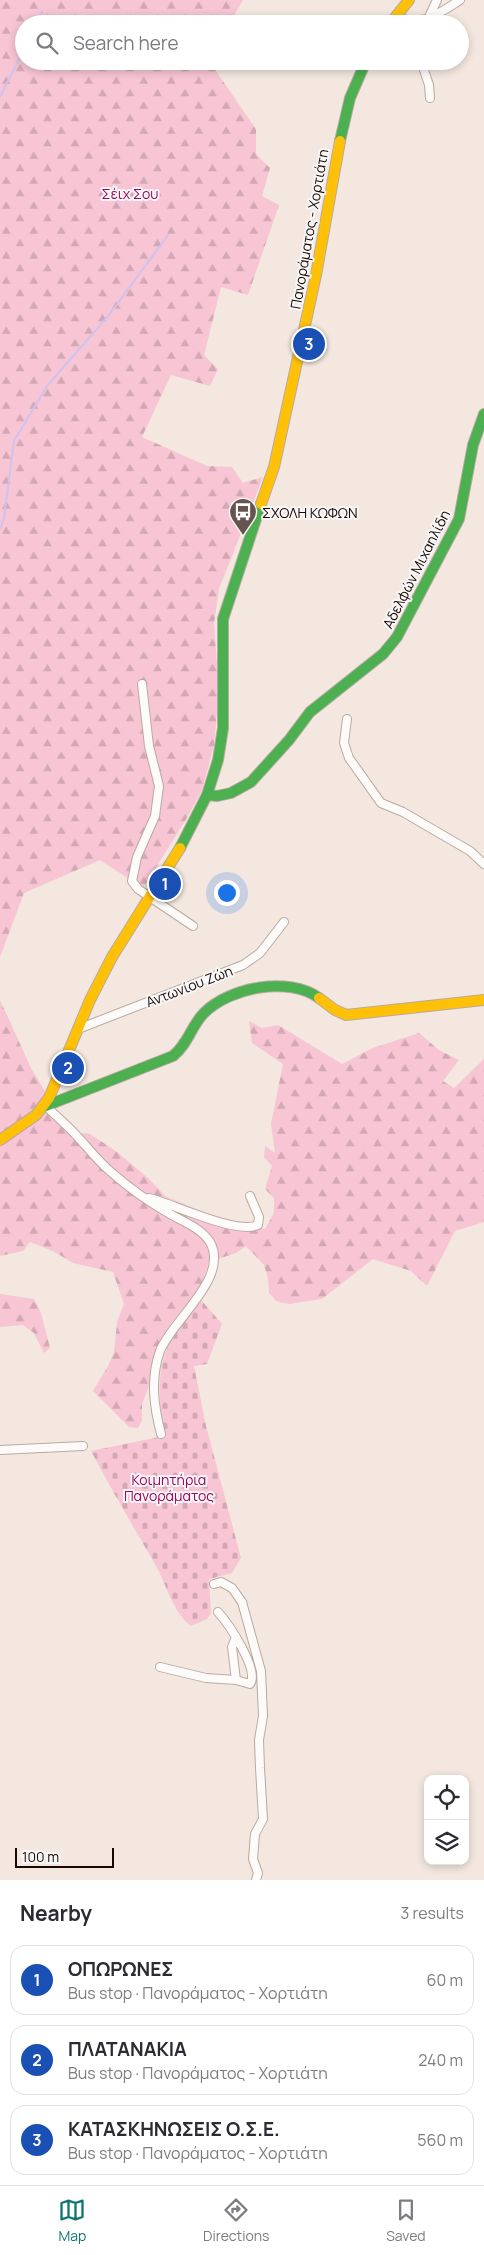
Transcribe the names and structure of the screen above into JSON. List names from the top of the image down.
{
  "streets": {
    "main road": ["Πανοράματος - Χορτιάτη", "Αδελφών Μιχαηλίδη"],
    "street": ["Αντωνίου Ζώη"]
  },
  "crossings": [
    ["Πανοράματος - Χορτιάτη", "Αδελφών Μιχαηλίδη"],
    ["Πανοράματος - Χορτιάτη", "Αντωνίου Ζώη"]
  ],
  "parks": ["Σέιχ Σου", "Κοιμητήρια Πανοράματος"],
  "places": {
    "bus stop": ["ΣΧΟΛΗ ΚΩΦΩΝ"]
  },
  "scale_bar": "100 m",
  "page": {
    "search": "Search here",
    "pins": ["3", "1", "2"],
    "scale": "100 m",
    "heading": ["Nearby", "3 results"],
    "list": [
      {
        "mark": "1",
        "name": "ΟΠΩΡΩΝΕΣ",
        "note": "Bus stop · Πανοράματος - Χορτιάτη",
        "value": "60 m"
      },
      {
        "mark": "2",
        "name": "ΠΛΑΤΑΝΑΚΙΑ",
        "note": "Bus stop · Πανοράματος - Χορτιάτη",
        "value": "240 m"
      },
      {
        "mark": "3",
        "name": "ΚΑΤΑΣΚΗΝΩΣΕΙΣ Ο.Σ.Ε.",
        "note": "Bus stop · Πανοράματος - Χορτιάτη",
        "value": "560 m"
      }
    ],
    "nav": ["Map", "Directions", "Saved"]
  }
}
